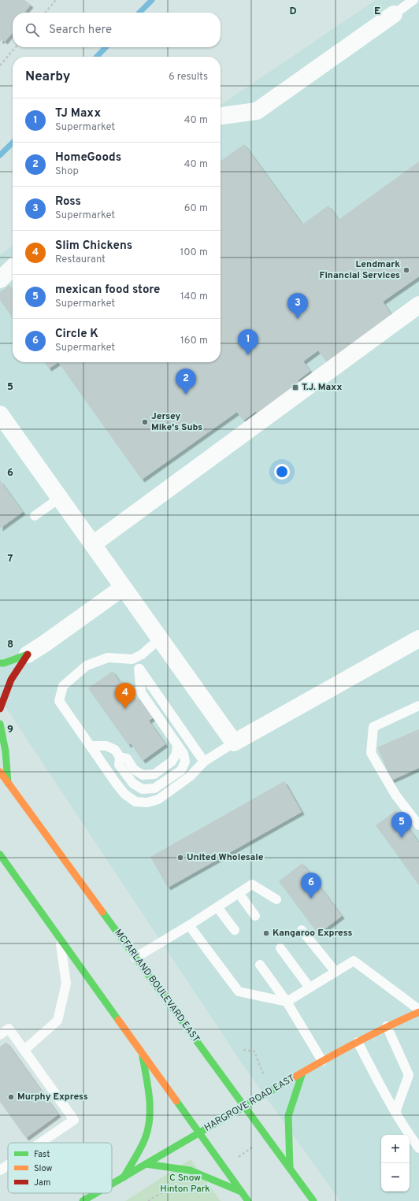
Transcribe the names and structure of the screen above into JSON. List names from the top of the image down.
{
  "streets": {
    "main road": ["MCFARLAND BOULEVARD EAST", "HARGROVE ROAD EAST"]
  },
  "crossings": [
    ["MCFARLAND BOULEVARD EAST", "HARGROVE ROAD EAST"]
  ],
  "parks": ["C Snow Hinton Park"],
  "places": {
    "other": [
      "Lendmark Financial Services",
      "Jersey Mike's Subs",
      "United Wholesale",
      "Kangaroo Express",
      "Murphy Express"
    ],
    "transit": ["T.J. Maxx"]
  },
  "legend": ["Fast", "Slow", "Jam"],
  "page": {
    "search": "Search here",
    "heading": ["Nearby", "6 results"],
    "list": [
      {
        "mark": "1",
        "name": "TJ Maxx",
        "note": "Supermarket",
        "value": "40 m"
      },
      {
        "mark": "2",
        "name": "HomeGoods",
        "note": "Shop",
        "value": "40 m"
      },
      {
        "mark": "3",
        "name": "Ross",
        "note": "Supermarket",
        "value": "60 m"
      },
      {
        "mark": "4",
        "name": "Slim Chickens",
        "note": "Restaurant",
        "value": "100 m"
      },
      {
        "mark": "5",
        "name": "mexican food store",
        "note": "Supermarket",
        "value": "140 m"
      },
      {
        "mark": "6",
        "name": "Circle K",
        "note": "Supermarket",
        "value": "160 m"
      }
    ],
    "pins": [
      "3",
      "1",
      "2",
      "4",
      "5",
      "6"
    ],
    "map_buttons": ["+", "−"]
  },
  "grid": {
    "columns": ["D", "E"],
    "rows": [
      "5",
      "6",
      "7",
      "8",
      "9"
    ]
  }
}
